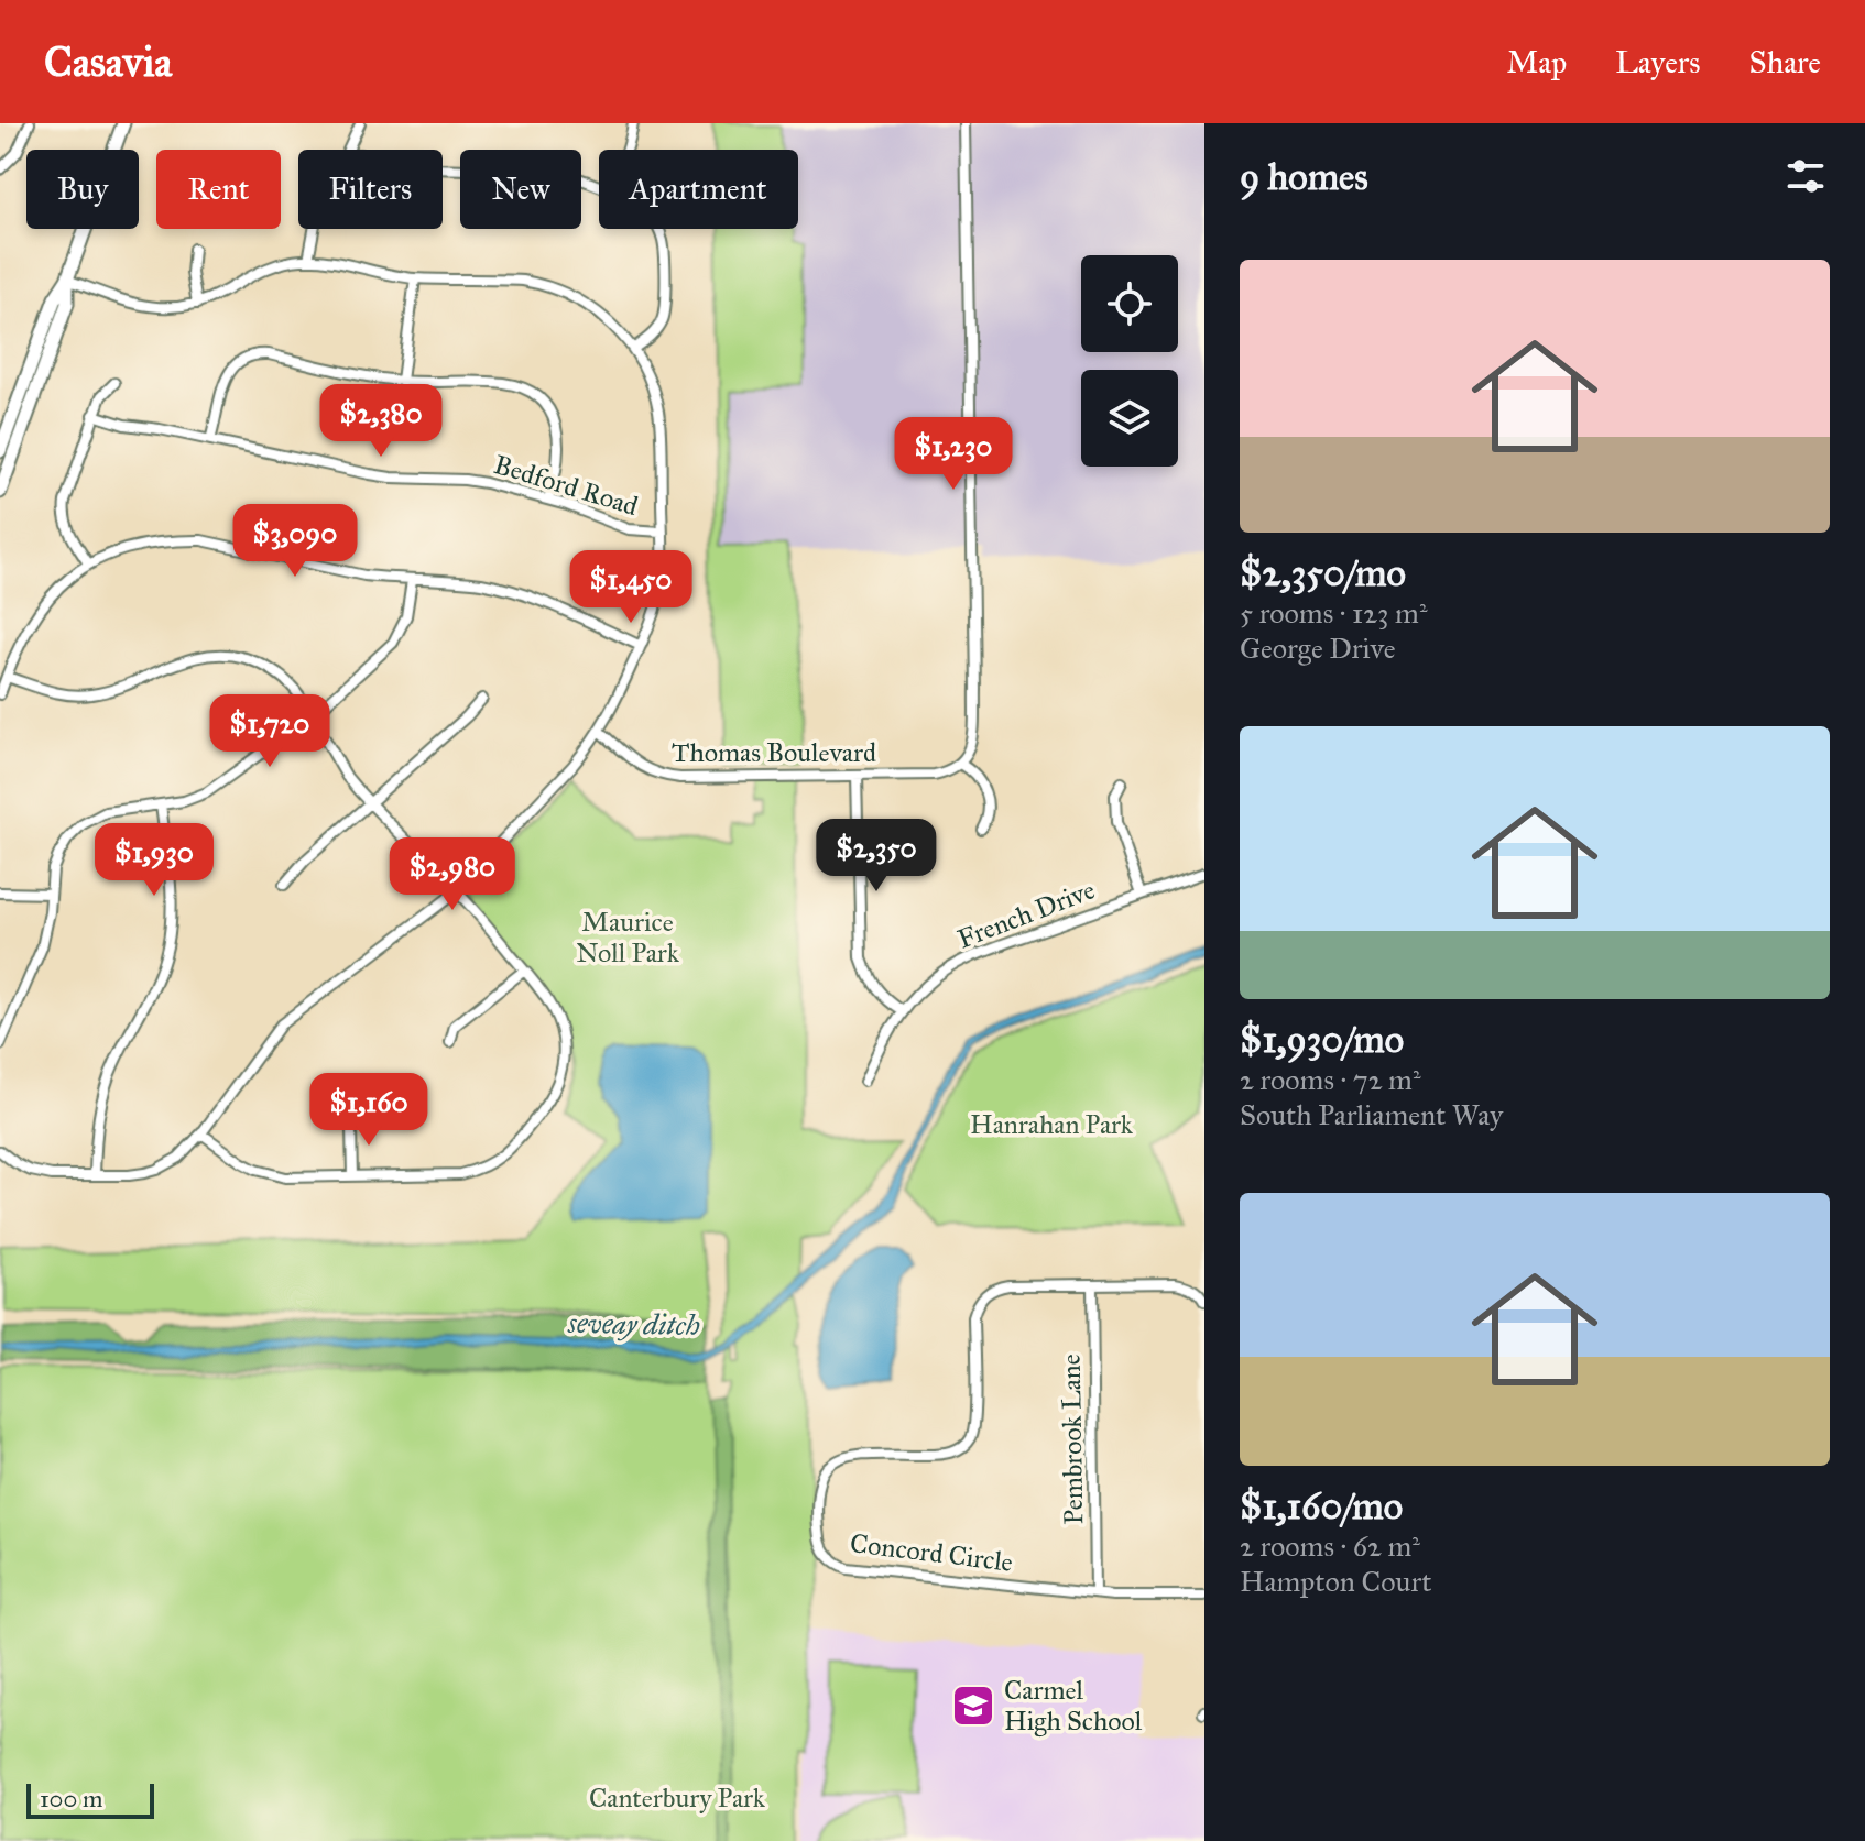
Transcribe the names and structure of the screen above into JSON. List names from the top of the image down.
{
  "streets": {
    "street": [
      "Bedford Road",
      "Thomas Boulevard",
      "French Drive",
      "Pembrook Lane",
      "Concord Circle"
    ]
  },
  "crossings": [
    ["Pembrook Lane", "Concord Circle"]
  ],
  "water": ["seveay ditch"],
  "parks": ["Maurice Noll Park", "Hanrahan Park", "Canterbury Park"],
  "places": {
    "school or university": ["Carmel High School"]
  },
  "scale_bar": "100 m",
  "page": {
    "header": "Casavia",
    "nav": ["Map", "Layers", "Share"],
    "heading": "9 homes",
    "chip": [
      "Buy",
      "Rent",
      "Filters",
      "New",
      "Apartment"
    ],
    "list": [
      {
        "name": "$2,350/mo",
        "note": "5 rooms · 123 m² · George Drive"
      },
      {
        "name": "$1,930/mo",
        "note": "2 rooms · 72 m² · South Parliament Way"
      },
      {
        "name": "$1,160/mo",
        "note": "2 rooms · 62 m² · Hampton Court"
      }
    ],
    "price": [
      "$2,380",
      "$1,230",
      "$3,090",
      "$1,450",
      "$1,720",
      "$2,350",
      "$1,930",
      "$2,980",
      "$1,160"
    ],
    "scale": "100 m"
  }
}
